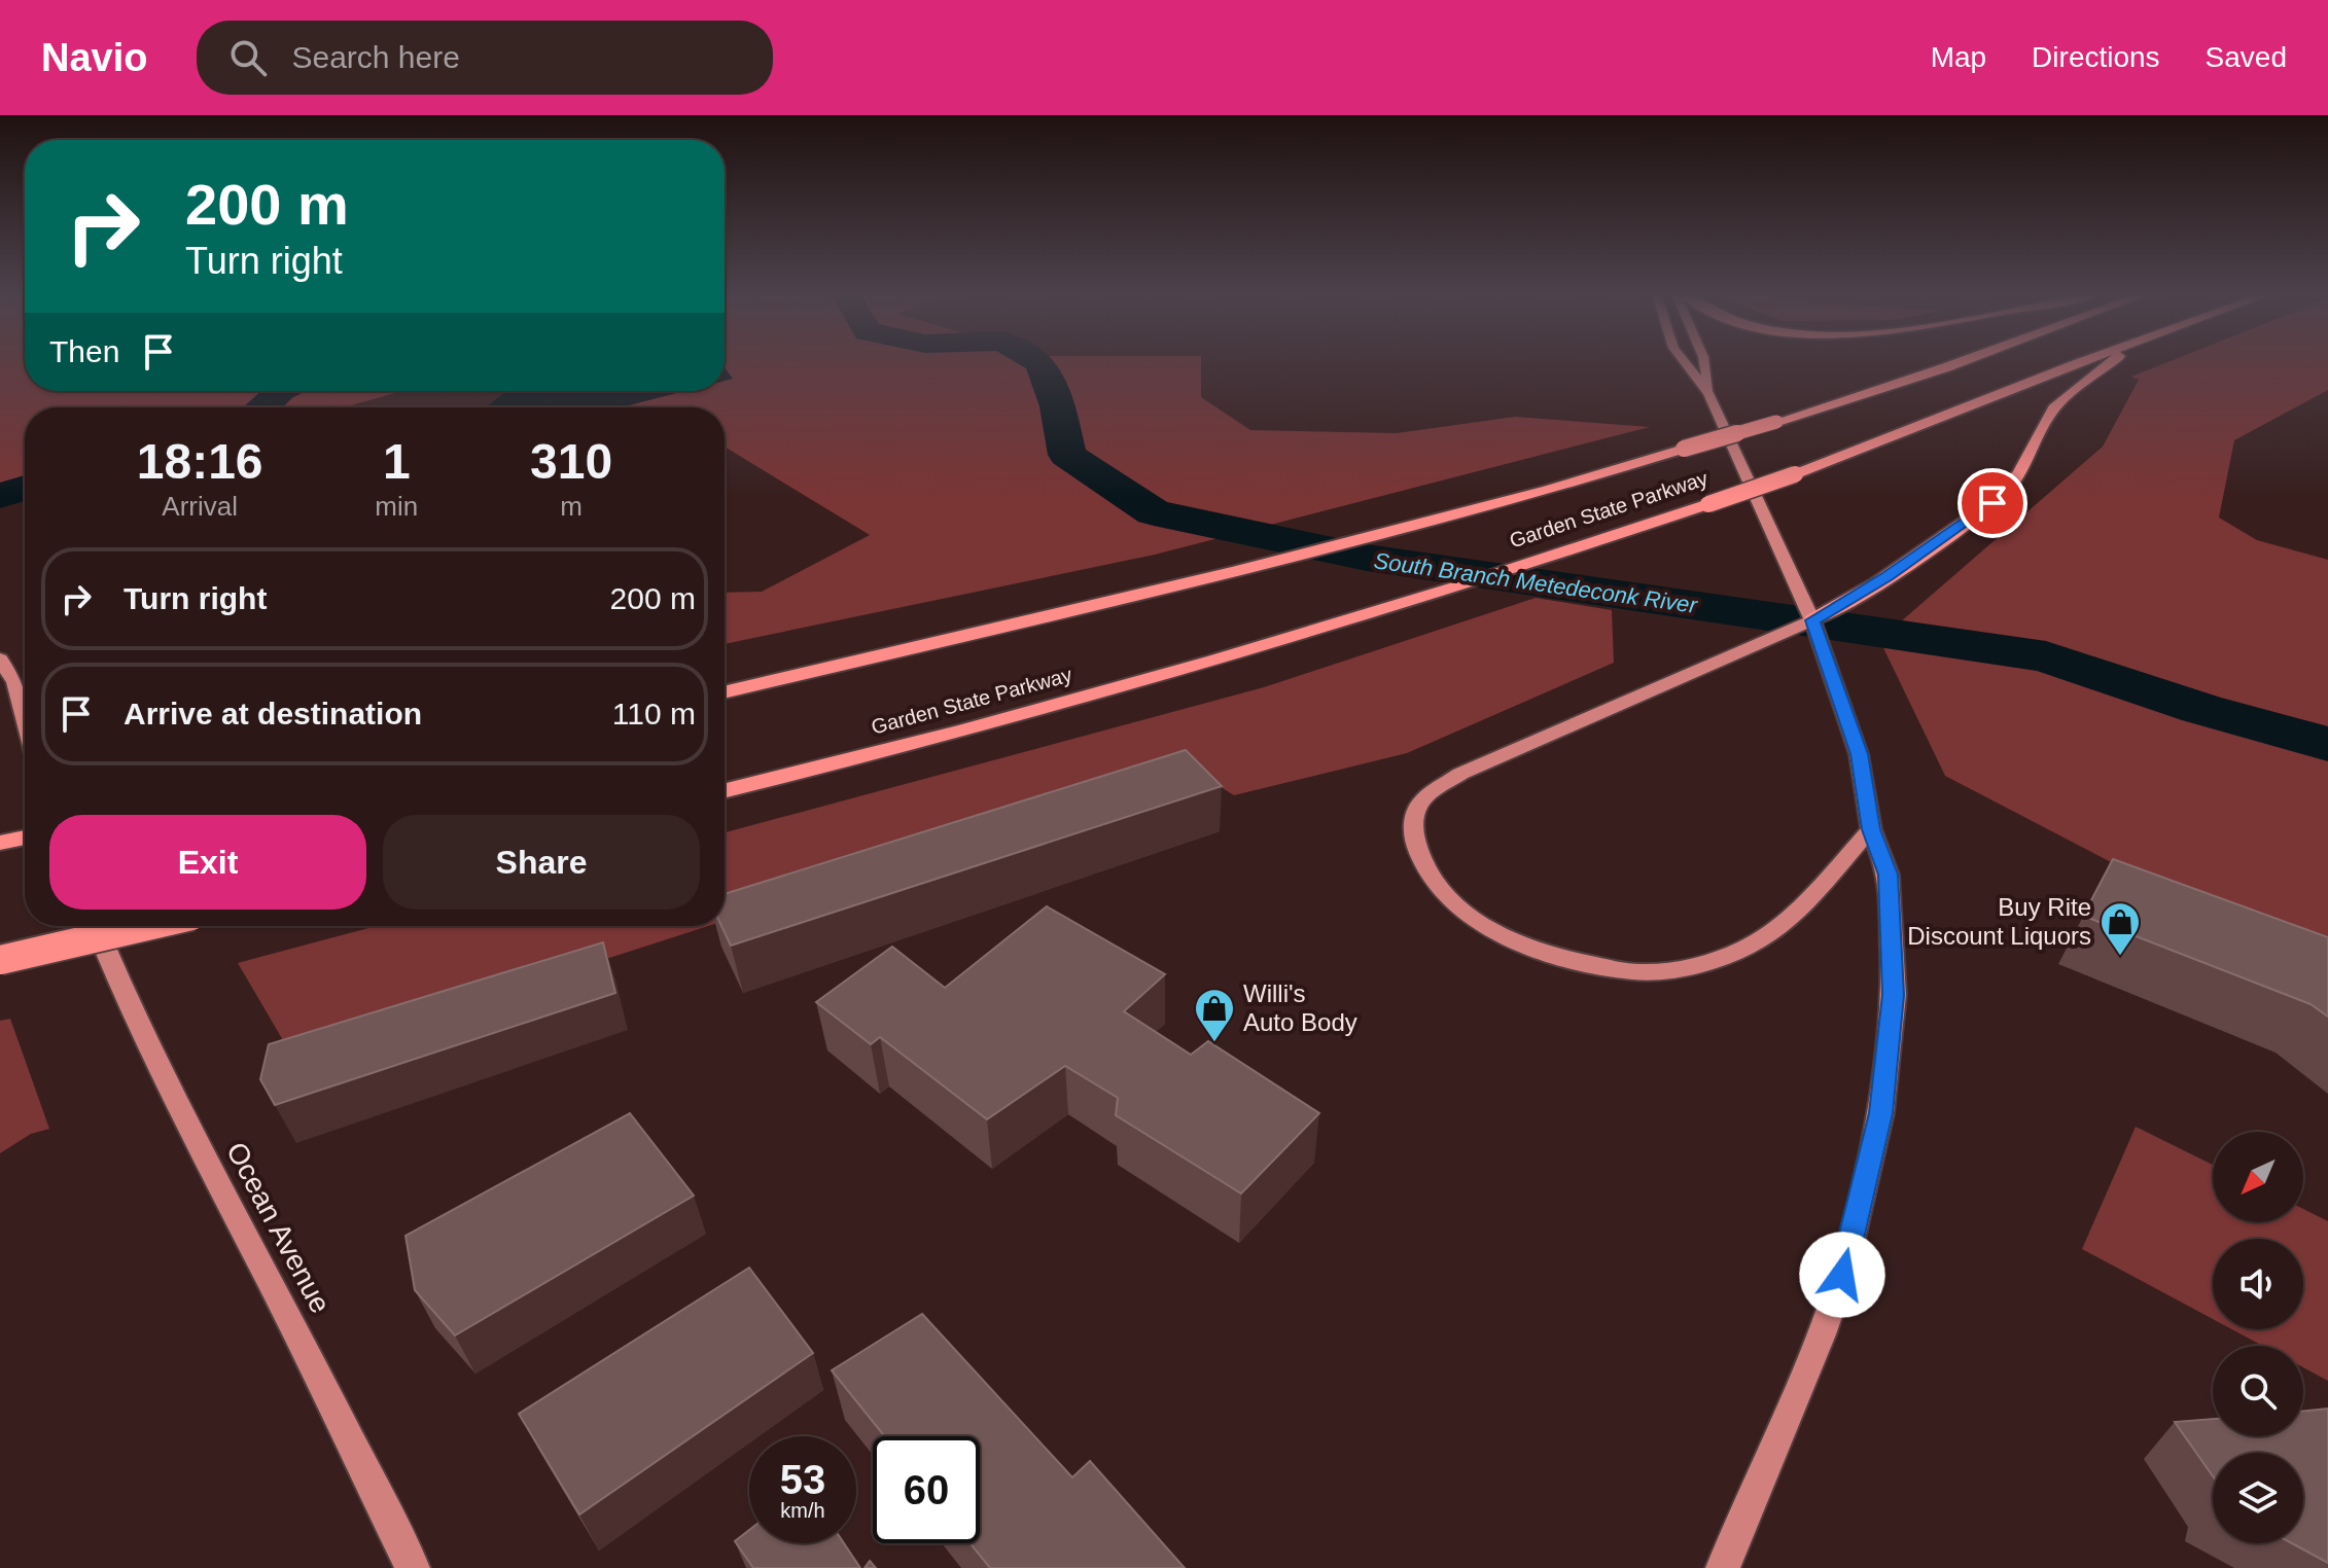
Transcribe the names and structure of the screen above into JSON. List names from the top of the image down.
{
  "streets": {
    "highway": ["Garden State Parkway"],
    "main road": ["Ocean Avenue"]
  },
  "water": ["South Branch Metedeconk River"],
  "places": {
    "shop": ["Buy Rite Discount Liquors", "Willi's Auto Body"]
  },
  "north": "bottom left",
  "page": {
    "header": "Navio",
    "search": "Search here",
    "nav": ["Map", "Directions", "Saved"],
    "turn": ["200 m", "Turn right"],
    "then": "Then",
    "eta": [
      "18:16",
      "Arrival",
      "1",
      "min",
      "310",
      "m"
    ],
    "list": [
      {
        "name": "Turn right",
        "value": "200 m"
      },
      {
        "name": "Arrive at destination",
        "value": "110 m"
      }
    ],
    "buttons": ["Exit", "Share"],
    "speed": "53 km/h",
    "limit": "60"
  }
}
